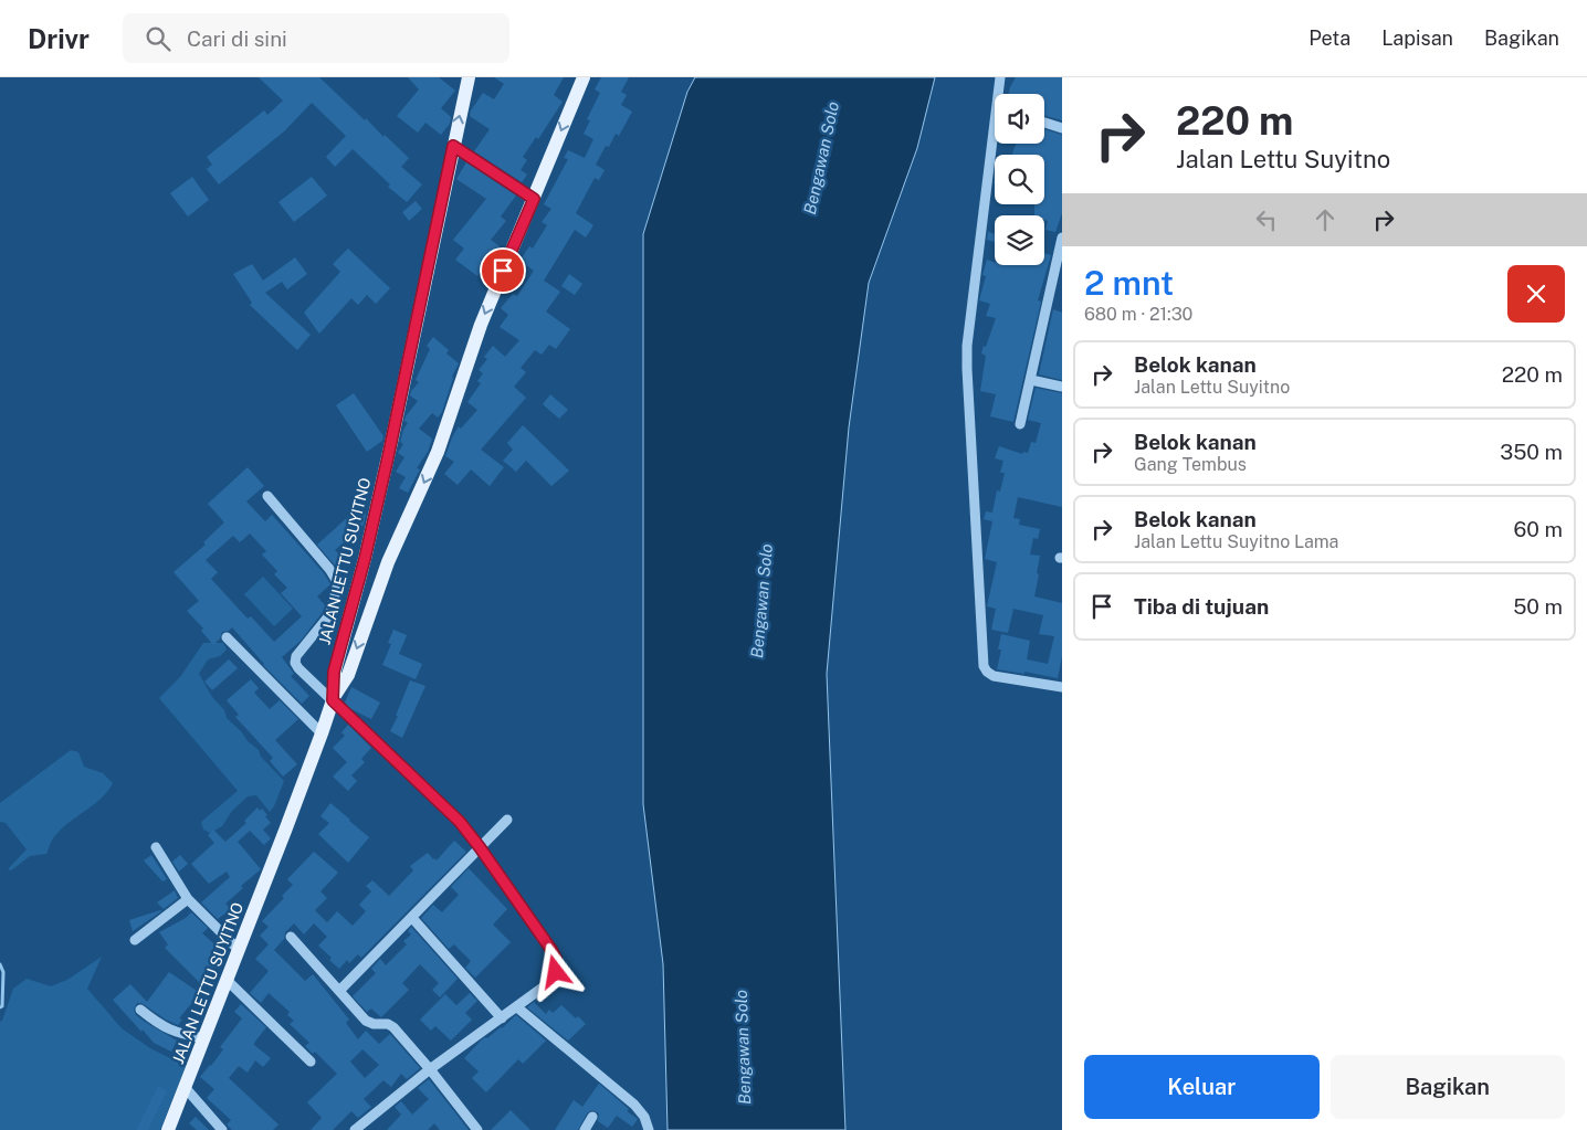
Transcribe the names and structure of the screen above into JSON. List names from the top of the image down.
{
  "streets": {
    "main road": ["JALAN LETTU SUYITNO"]
  },
  "water": ["Bengawan Solo"],
  "page": {
    "header": "Drivr",
    "search": "Cari di sini",
    "nav": ["Peta", "Lapisan", "Bagikan"],
    "turn": ["220 m", "Jalan Lettu Suyitno"],
    "heading": ["2 mnt", "680 m · 21:30"],
    "list": [
      {
        "name": "Belok kanan",
        "note": "Jalan Lettu Suyitno",
        "value": "220 m"
      },
      {
        "name": "Belok kanan",
        "note": "Gang Tembus",
        "value": "350 m"
      },
      {
        "name": "Belok kanan",
        "note": "Jalan Lettu Suyitno Lama",
        "value": "60 m"
      },
      {
        "name": "Tiba di tujuan",
        "value": "50 m"
      }
    ],
    "buttons": ["Keluar", "Bagikan"]
  }
}
